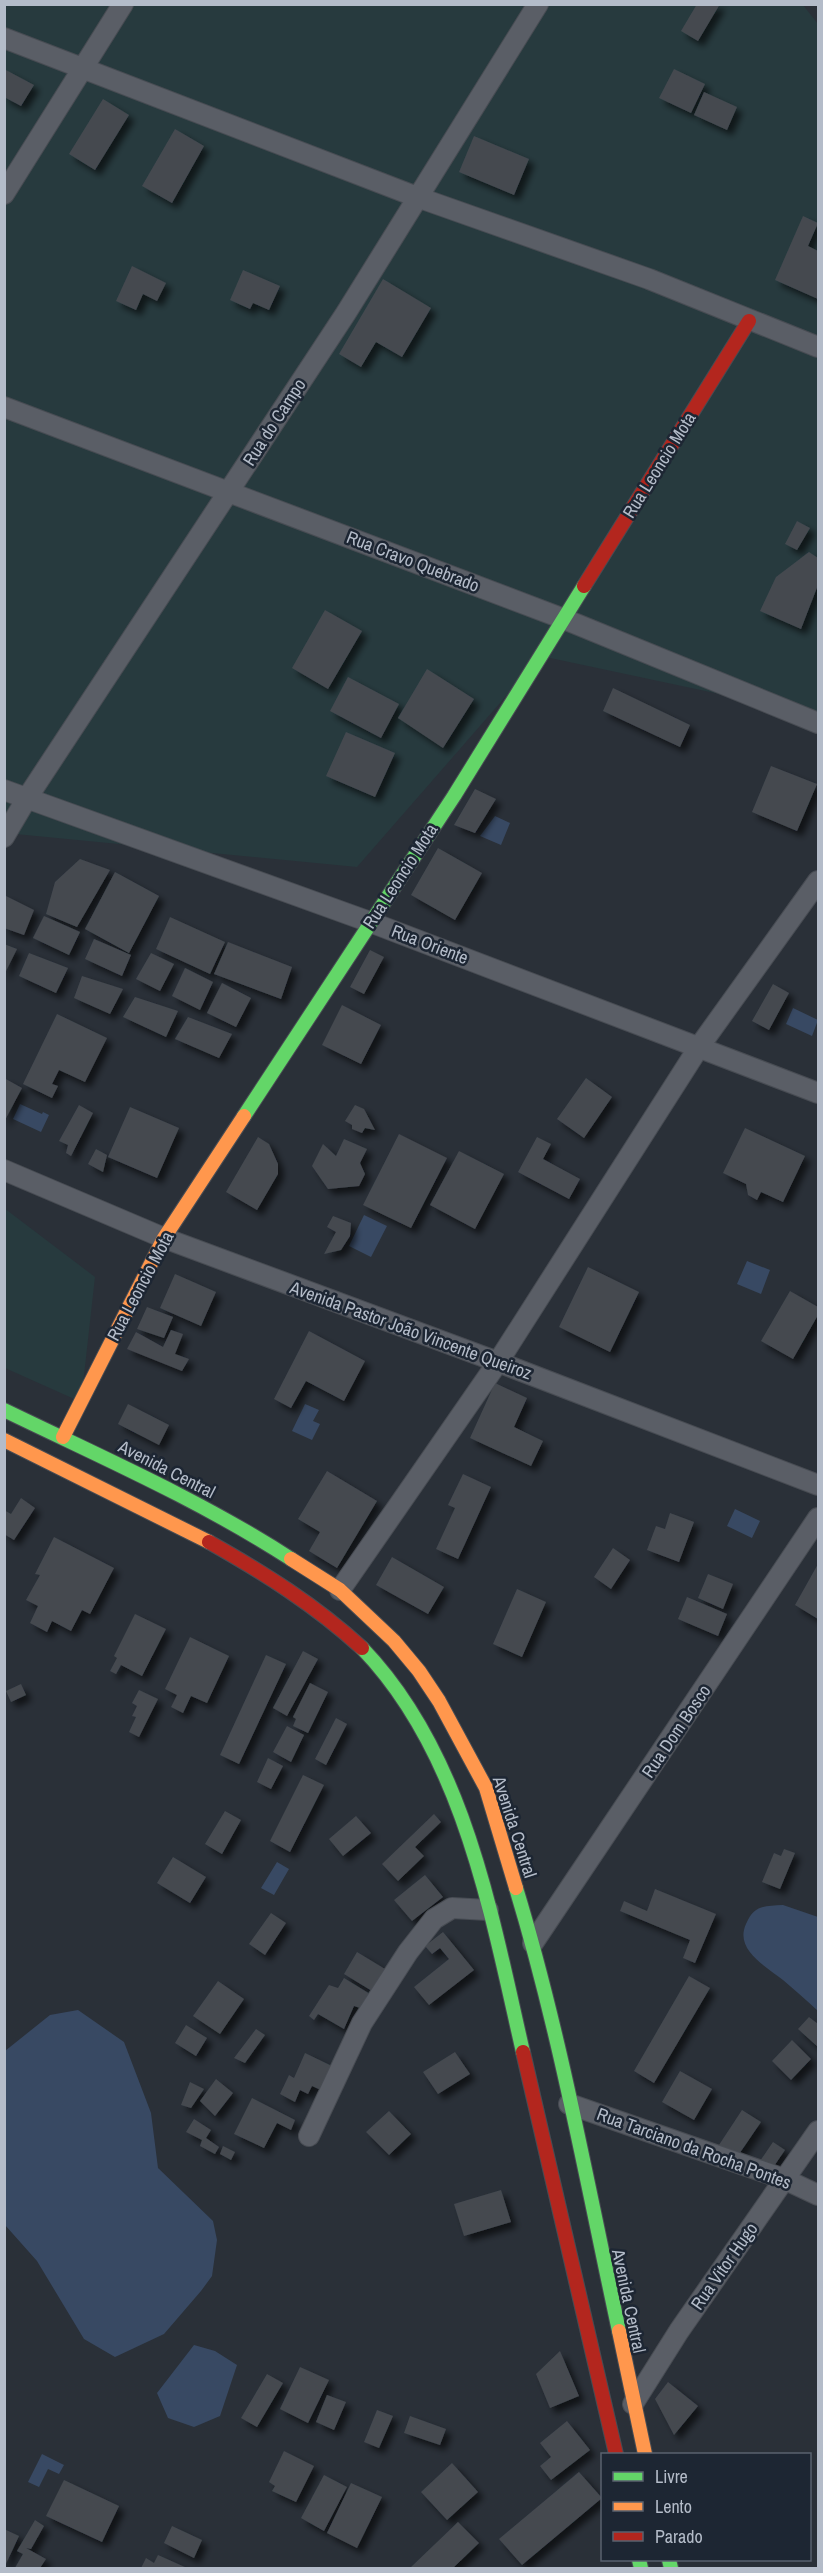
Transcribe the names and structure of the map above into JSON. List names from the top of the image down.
{
  "streets": {
    "main road": ["Rua Leoncio Mota", "Avenida Central"],
    "street": [
      "Rua do Campo",
      "Rua Cravo Quebrado",
      "Rua Oriente",
      "Avenida Pastor João Vincente Queiroz",
      "Rua Dom Bosco",
      "Rua Tarciano da Rocha Pontes",
      "Rua Vitor Hugo"
    ]
  },
  "crossings": [
    ["Rua do Campo", "Rua Cravo Quebrado"],
    ["Rua do Campo", "Rua Oriente"],
    ["Rua Leoncio Mota", "Rua Cravo Quebrado"],
    ["Rua Leoncio Mota", "Rua Oriente"],
    ["Rua Leoncio Mota", "Avenida Pastor João Vincente Queiroz"],
    ["Rua Leoncio Mota", "Avenida Central"],
    ["Avenida Central", "Rua Dom Bosco"],
    ["Avenida Central", "Rua Tarciano da Rocha Pontes"],
    ["Avenida Central", "Rua Vitor Hugo"],
    ["Rua Tarciano da Rocha Pontes", "Rua Vitor Hugo"]
  ],
  "legend": ["Livre", "Lento", "Parado"]
}
